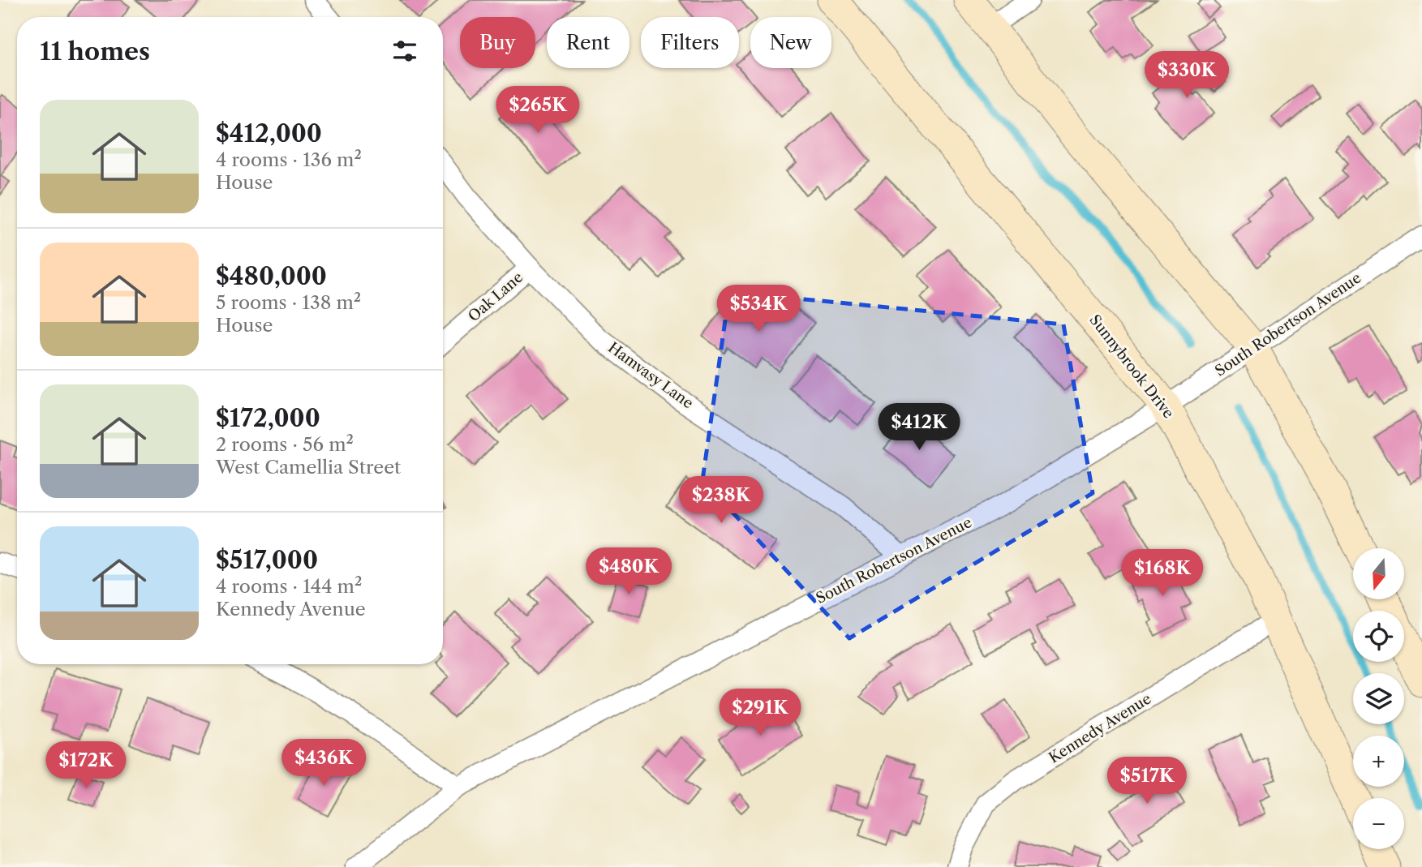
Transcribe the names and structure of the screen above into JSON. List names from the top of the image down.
{
  "streets": {
    "main road": ["Sunnybrook Drive"],
    "street": [
      "Oak Lane",
      "South Robertson Avenue",
      "Hamvasy Lane",
      "Kennedy Avenue"
    ]
  },
  "crossings": [
    ["Oak Lane", "Hamvasy Lane"],
    ["South Robertson Avenue", "Sunnybrook Drive"],
    ["South Robertson Avenue", "Hamvasy Lane"],
    ["Sunnybrook Drive", "Kennedy Avenue"]
  ],
  "north": "bottom",
  "page": {
    "chip": [
      "Buy",
      "Rent",
      "Filters",
      "New"
    ],
    "heading": "11 homes",
    "price": [
      "$330K",
      "$265K",
      "$534K",
      "$412K",
      "$238K",
      "$480K",
      "$168K",
      "$291K",
      "$436K",
      "$172K",
      "$517K"
    ],
    "list": [
      {
        "name": "$412,000",
        "note": "4 rooms · 136 m² · House"
      },
      {
        "name": "$480,000",
        "note": "5 rooms · 138 m² · House"
      },
      {
        "name": "$172,000",
        "note": "2 rooms · 56 m² · West Camellia Street"
      },
      {
        "name": "$517,000",
        "note": "4 rooms · 144 m² · Kennedy Avenue"
      }
    ],
    "map_buttons": ["+", "−"]
  }
}
